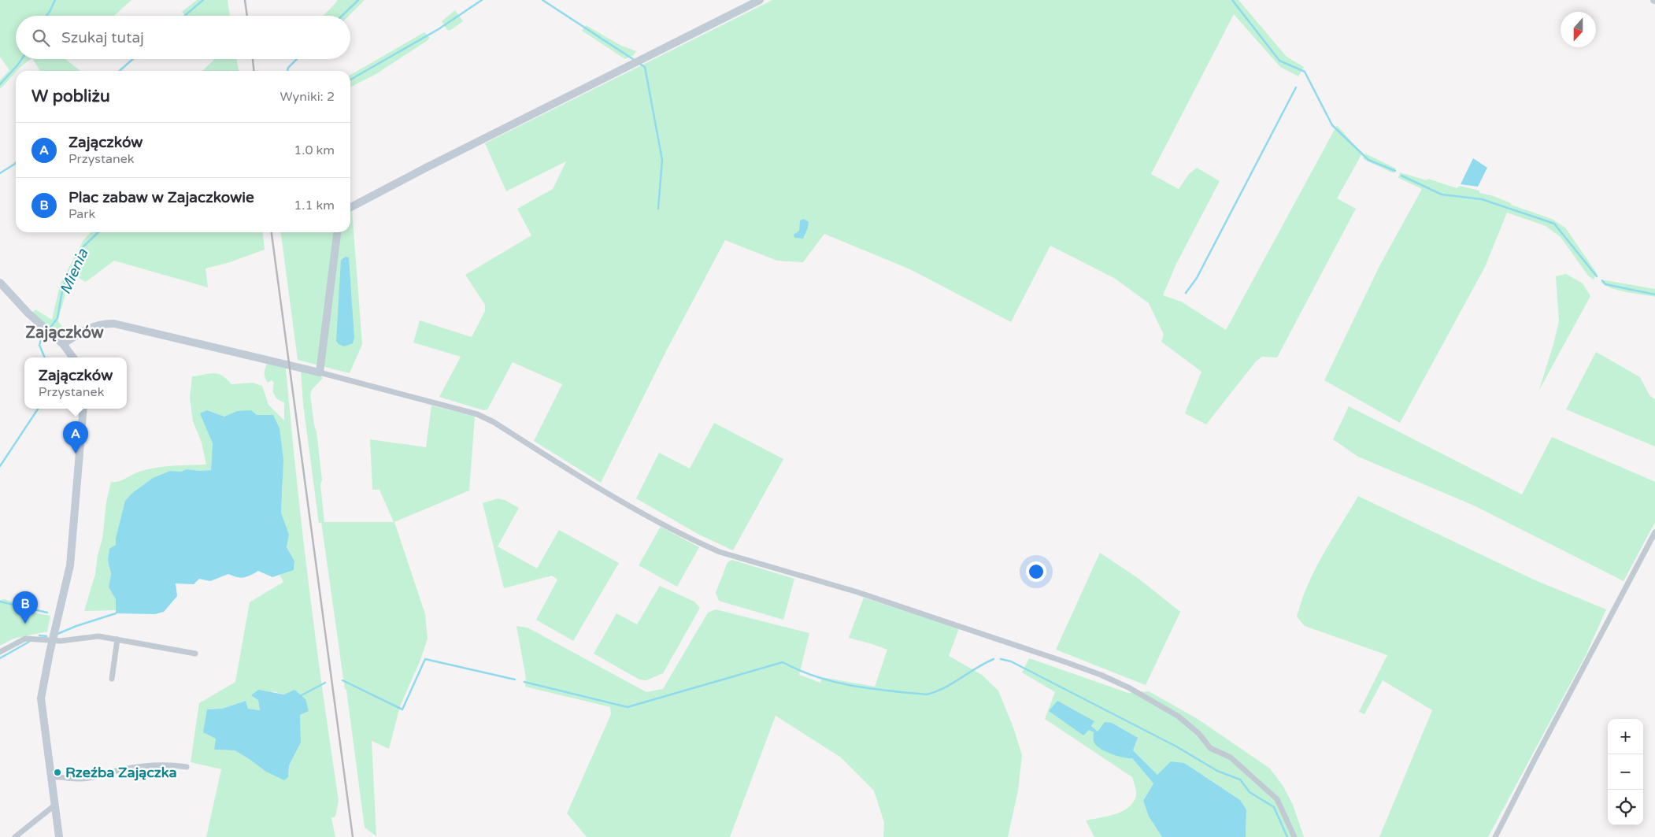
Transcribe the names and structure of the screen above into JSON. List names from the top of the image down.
{
  "districts": ["Zajączków"],
  "water": ["Mienia"],
  "places": ["Rzeźba Zajączka"],
  "north": "bottom",
  "page": {
    "search": "Szukaj tutaj",
    "heading": ["W pobliżu", "Wyniki: 2"],
    "list": [
      {
        "mark": "A",
        "name": "Zajączków",
        "note": "Przystanek",
        "value": "1.0 km"
      },
      {
        "mark": "B",
        "name": "Plac zabaw w Zajaczkowie",
        "note": "Park",
        "value": "1.1 km"
      }
    ],
    "popup": ["Zajączków", "Przystanek"],
    "pins": ["A", "B"],
    "map_buttons": ["+", "−"]
  }
}
